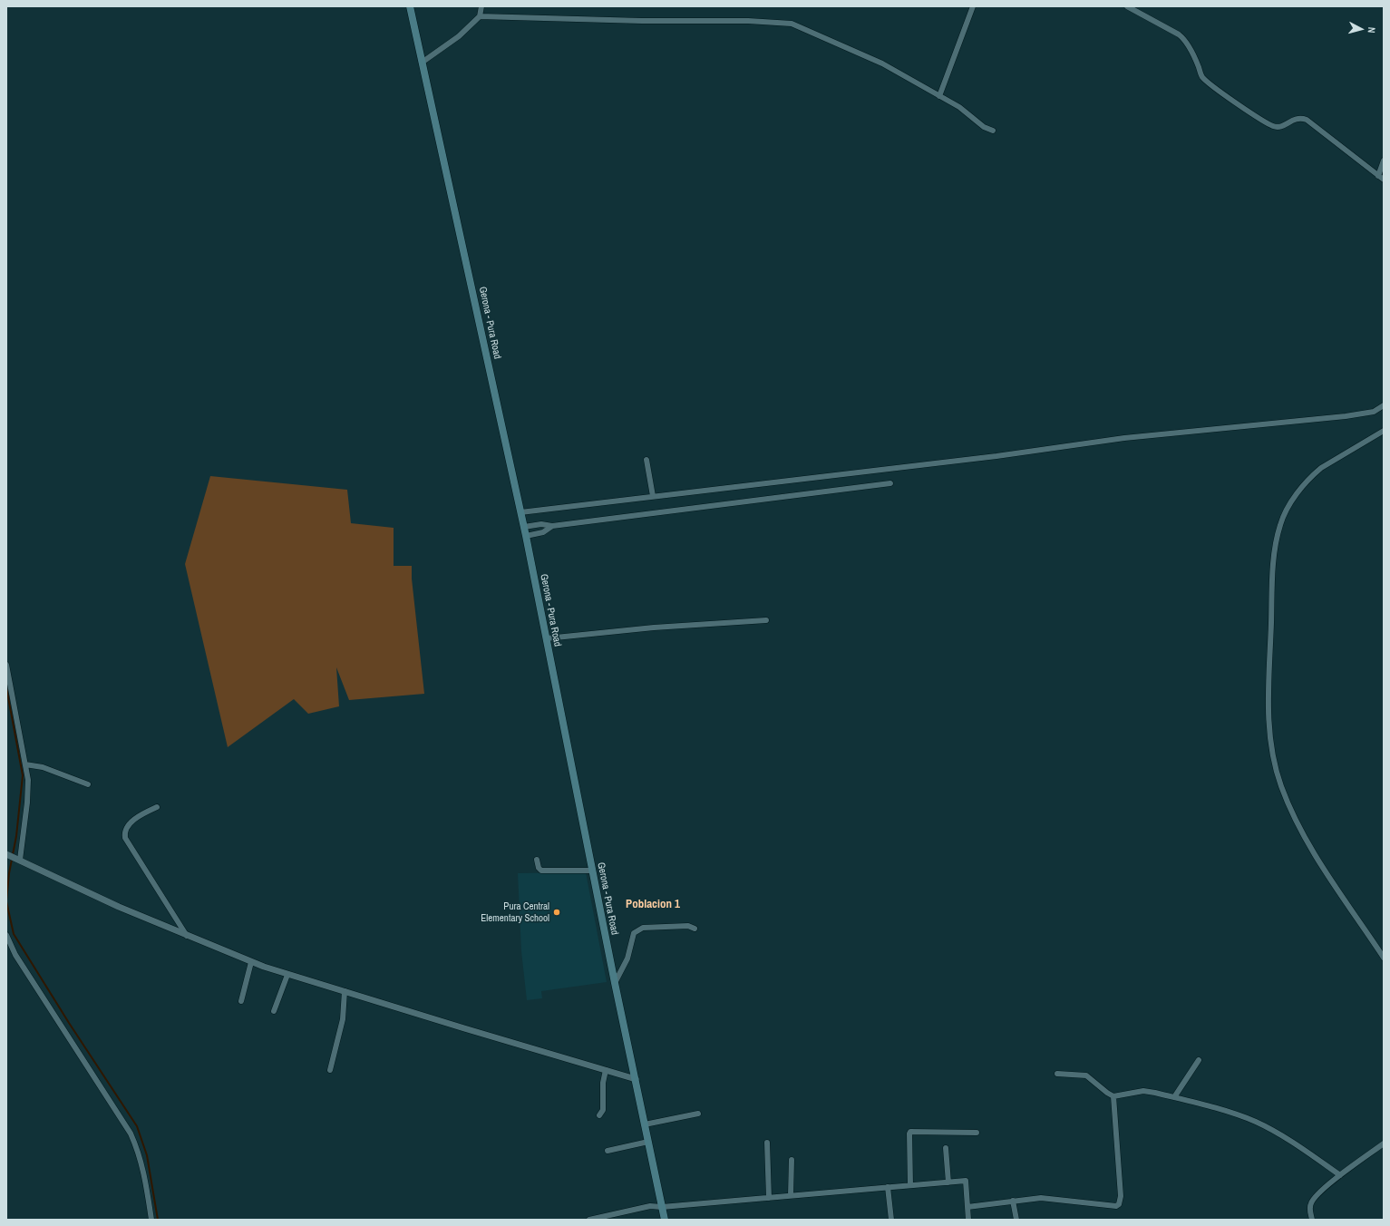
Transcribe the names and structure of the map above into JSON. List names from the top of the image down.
{
  "streets": {
    "main road": ["Gerona - Pura Road"]
  },
  "districts": ["Poblacion 1"],
  "places": ["Pura Central Elementary School"],
  "north": "right"
}
